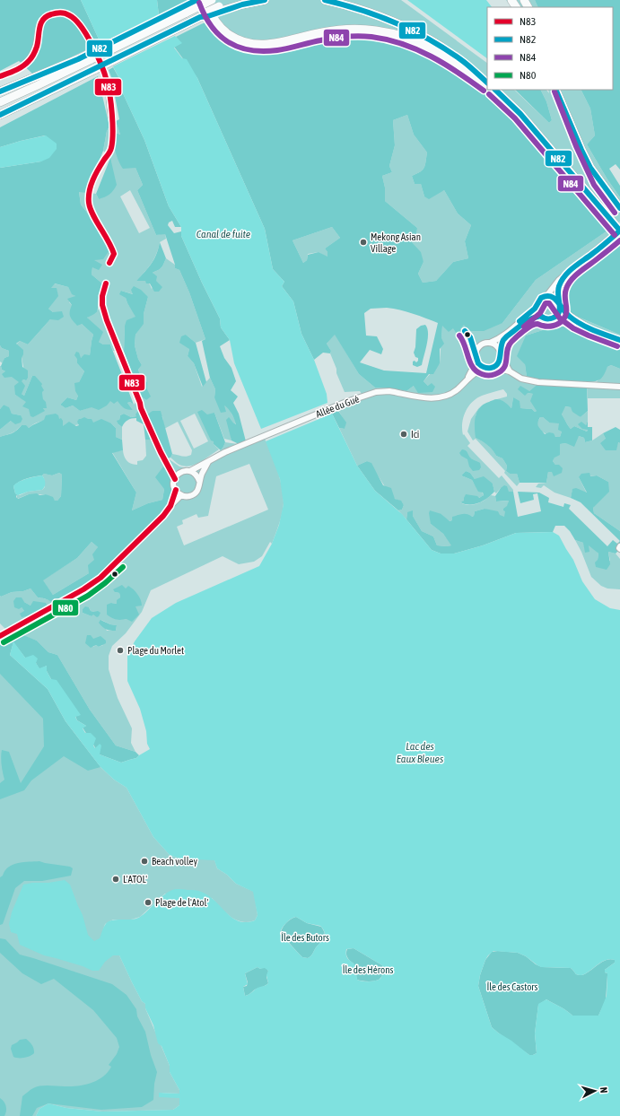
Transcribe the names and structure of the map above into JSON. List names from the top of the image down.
{
  "streets": {
    "street": ["Allée du Gué"]
  },
  "water": ["Canal de fuite", "Lac des Eaux Bleues"],
  "parks": ["Île des Butors", "Île des Hérons", "Île des Castors"],
  "places": [
    "Mekong Asian Village",
    "Ici",
    "Plage du Morlet",
    "Beach volley",
    "L'ATOL'",
    "Plage de l'Atol'"
  ],
  "lines": [
    "transit line N82",
    "transit line N84",
    "transit line N83",
    "transit line N80"
  ],
  "legend": [
    "N83",
    "N82",
    "N84",
    "N80"
  ],
  "north": "right"
}
